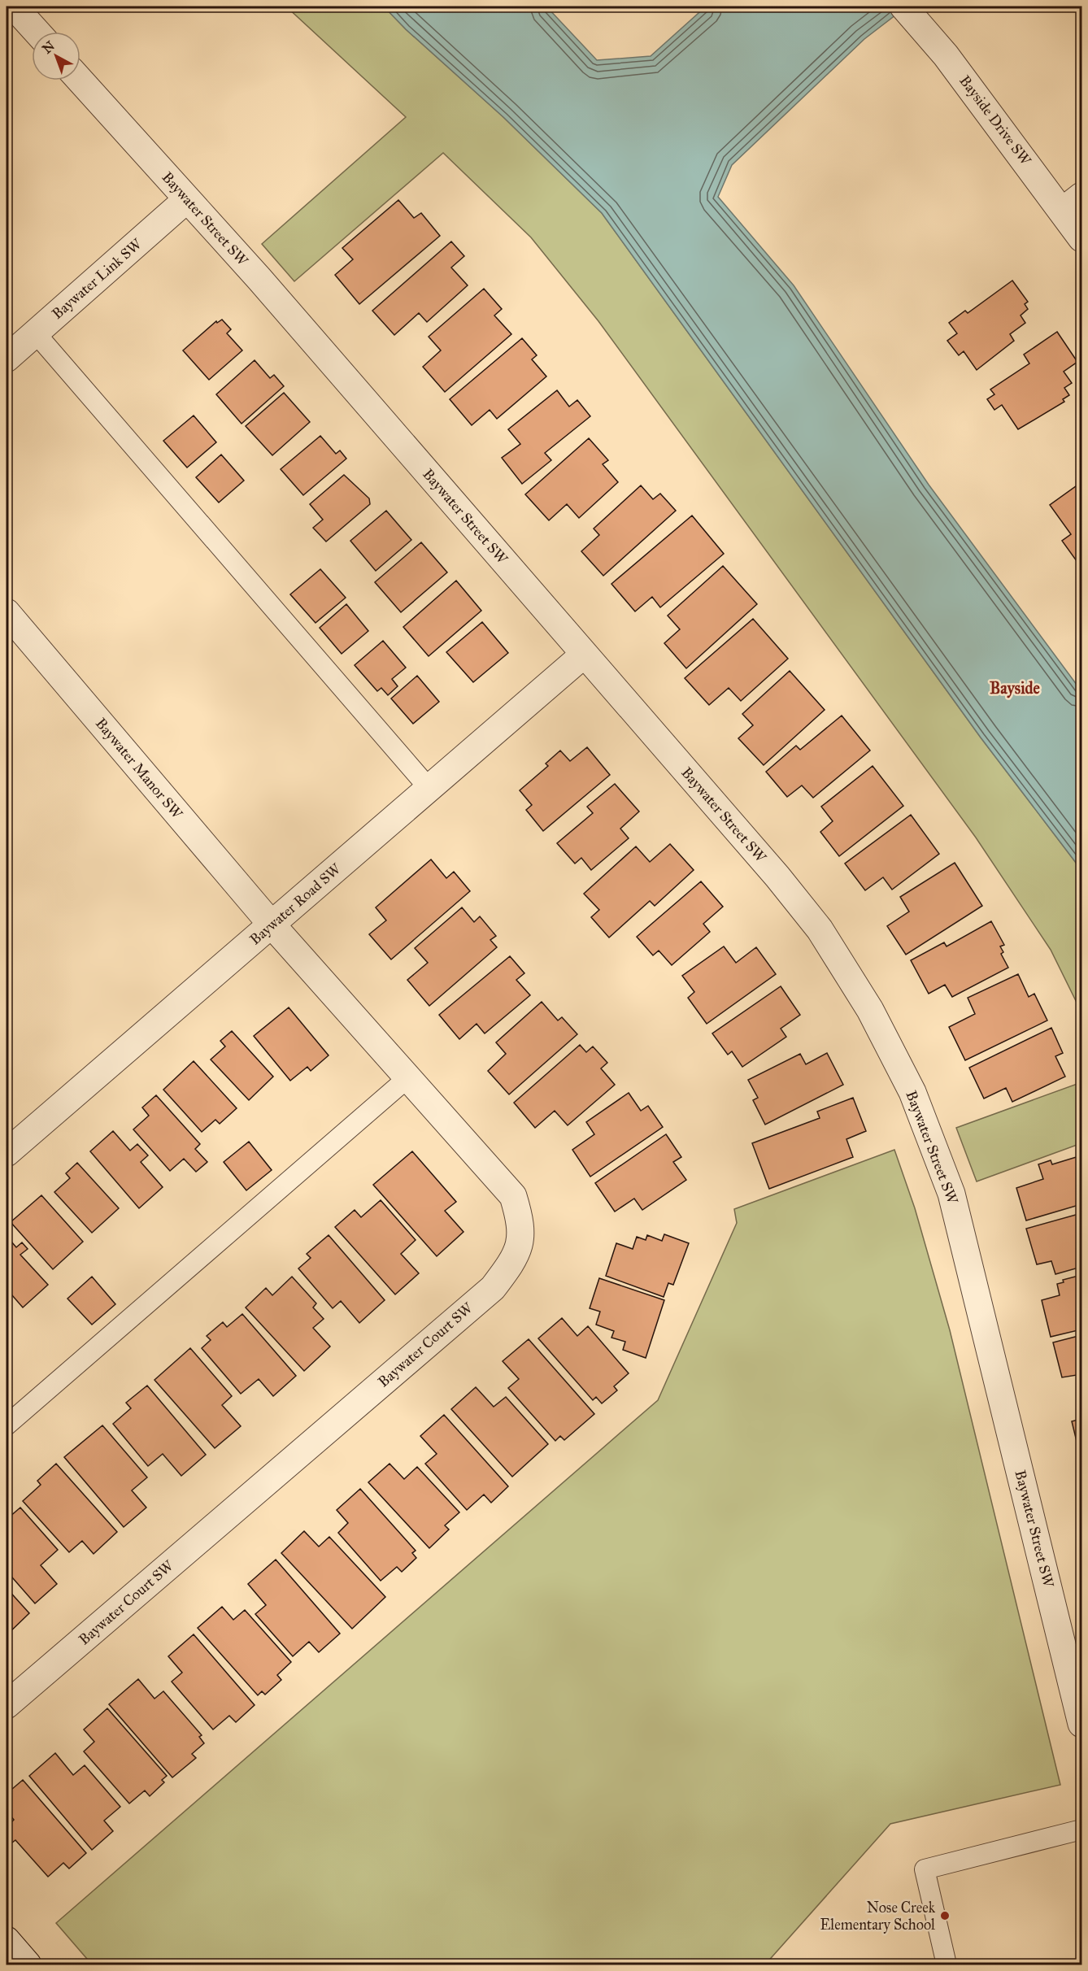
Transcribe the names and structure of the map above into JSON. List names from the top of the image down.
{
  "streets": {
    "street": [
      "Bayside Drive SW",
      "Baywater Street SW",
      "Baywater Link SW",
      "Baywater Manor SW",
      "Baywater Road SW",
      "Baywater Court SW"
    ]
  },
  "crossings": [
    ["Baywater Street SW", "Baywater Link SW"],
    ["Baywater Street SW", "Baywater Road SW"],
    ["Baywater Manor SW", "Baywater Road SW"],
    ["Baywater Manor SW", "Baywater Court SW"],
    ["Baywater Road SW", "Baywater Court SW"]
  ],
  "districts": ["Bayside"],
  "places": ["Nose Creek Elementary School"],
  "north": "top left"
}
